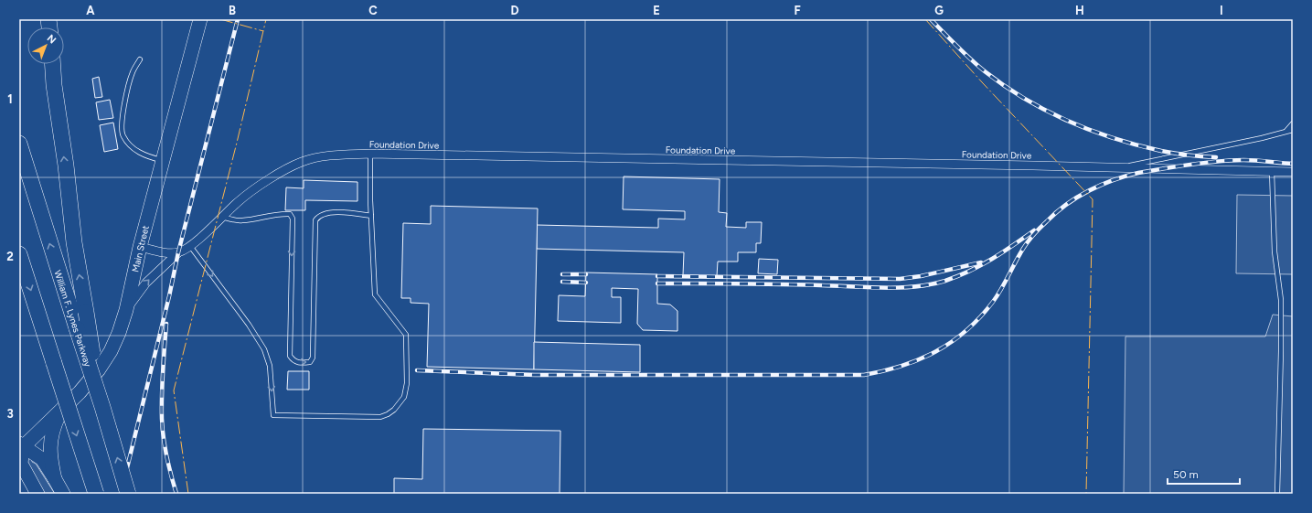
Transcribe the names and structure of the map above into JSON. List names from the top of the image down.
{
  "streets": {
    "highway": ["William F. Lynes Parkway"],
    "main road": ["Main Street"],
    "street": ["Foundation Drive"]
  },
  "crossings": [
    ["Foundation Drive", "Main Street"]
  ],
  "scale_bar": "50 m",
  "north": "top right",
  "grid": {
    "columns": [
      "A",
      "B",
      "C",
      "D",
      "E",
      "F",
      "G",
      "H",
      "I"
    ],
    "rows": ["1", "2", "3"]
  }
}
